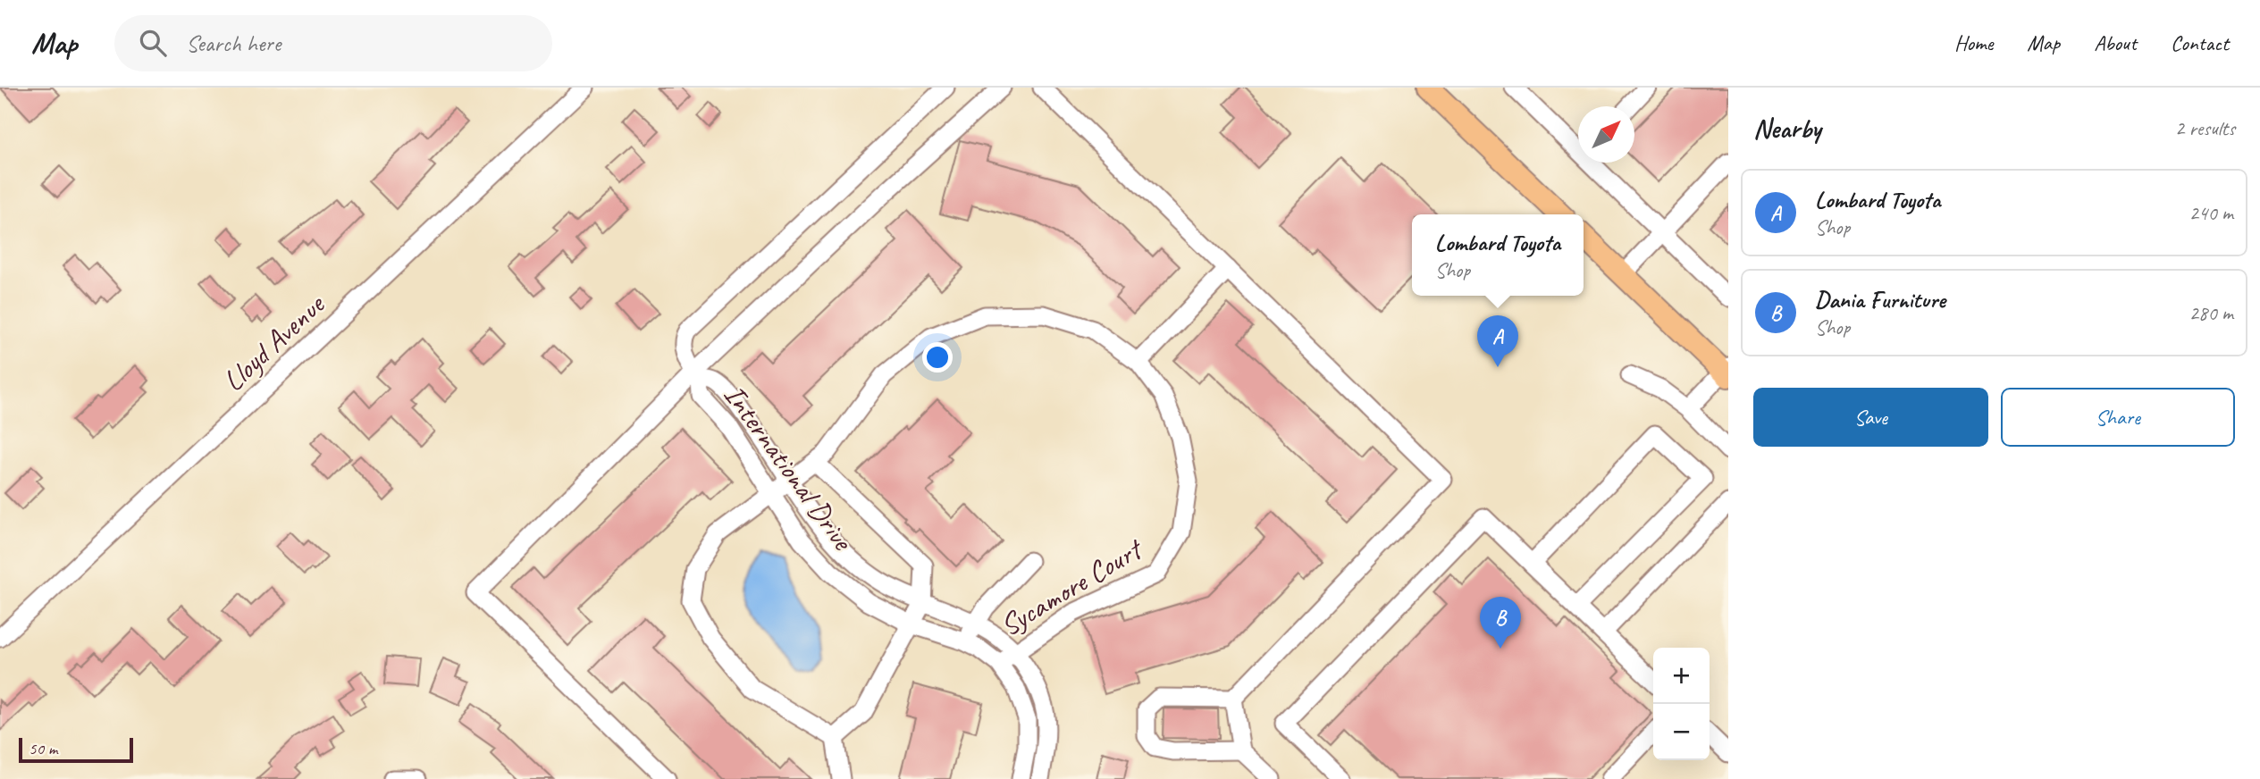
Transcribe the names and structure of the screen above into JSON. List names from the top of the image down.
{
  "streets": {
    "street": ["Lloyd Avenue", "International Drive", "Sycamore Court"]
  },
  "crossings": [
    ["International Drive", "Sycamore Court"]
  ],
  "scale_bar": "50 m",
  "north": "top right",
  "page": {
    "header": "Map",
    "search": "Search here",
    "nav": [
      "Home",
      "Map",
      "About",
      "Contact"
    ],
    "heading": ["Nearby", "2 results"],
    "list": [
      {
        "mark": "A",
        "name": "Lombard Toyota",
        "note": "Shop",
        "value": "240 m"
      },
      {
        "mark": "B",
        "name": "Dania Furniture",
        "note": "Shop",
        "value": "280 m"
      }
    ],
    "popup": ["Lombard Toyota", "Shop"],
    "pins": ["A", "B"],
    "buttons": ["Save", "Share"],
    "map_buttons": ["+", "−"],
    "scale": "50 m"
  }
}
